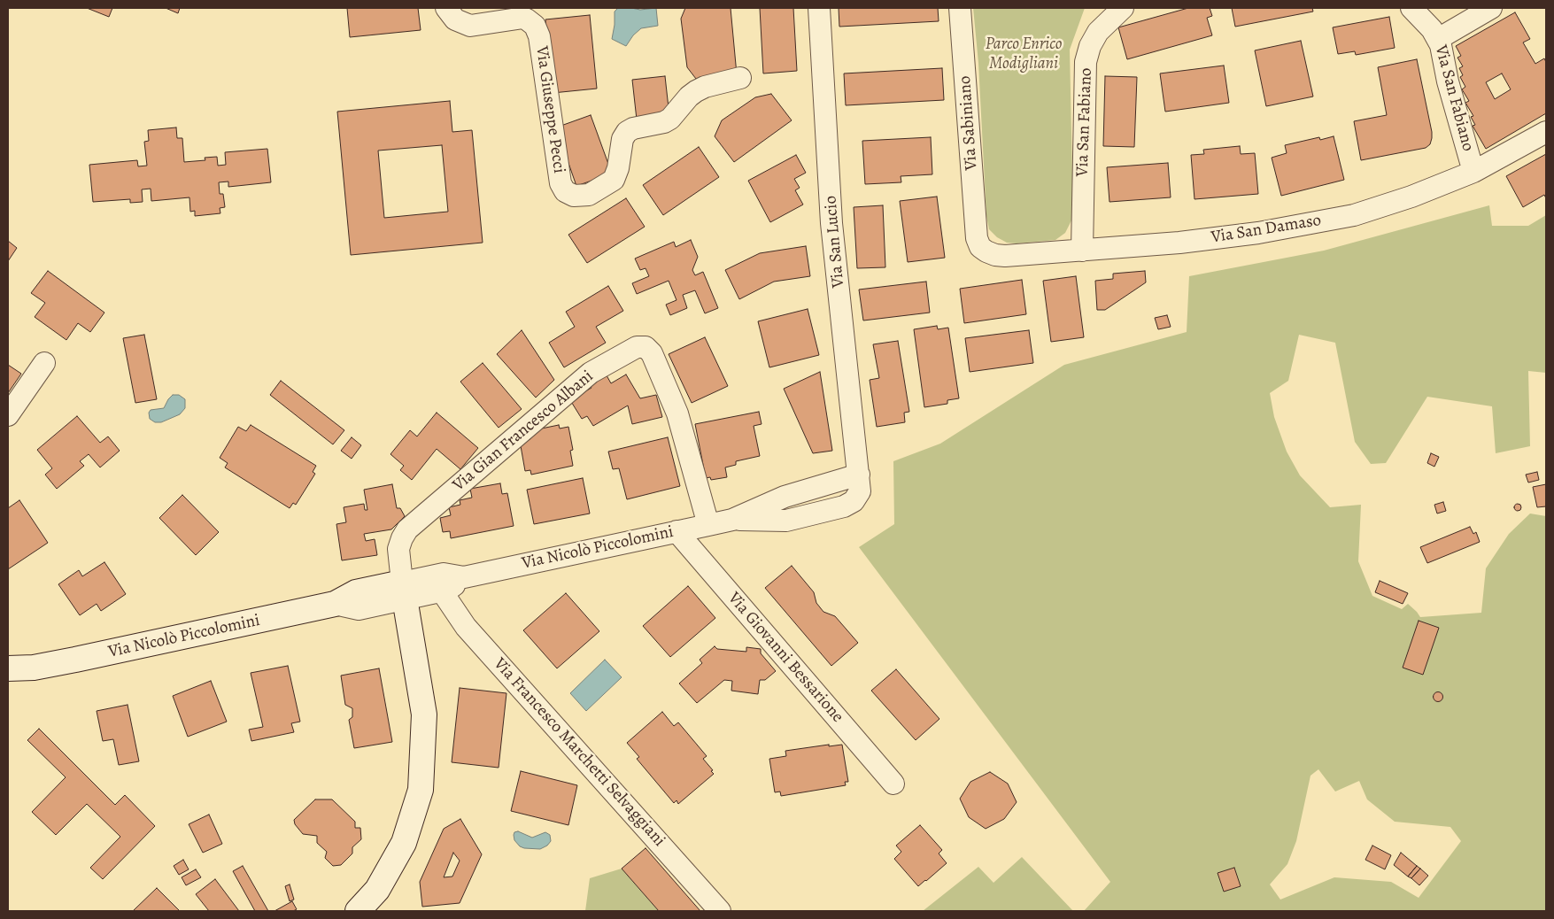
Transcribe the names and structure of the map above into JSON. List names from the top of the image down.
{
  "streets": {
    "main road": ["Via Nicolò Piccolomini"],
    "street": [
      "Via San Fabiano",
      "Via Giuseppe Pecci",
      "Via Sabiniano",
      "Via San Damaso",
      "Via San Lucio",
      "Via Gian Francesco Albani",
      "Via Giovanni Bessarione",
      "Via Francesco Marchetti Selvaggiani"
    ]
  },
  "crossings": [
    ["Via San Fabiano", "Via San Damaso"],
    ["Via Sabiniano", "Via San Damaso"],
    ["Via San Lucio", "Via Nicolò Piccolomini"],
    ["Via Gian Francesco Albani", "Via Nicolò Piccolomini"],
    ["Via Nicolò Piccolomini", "Via Giovanni Bessarione"],
    ["Via Nicolò Piccolomini", "Via Francesco Marchetti Selvaggiani"]
  ],
  "parks": ["Parco Enrico Modigliani"]
}
